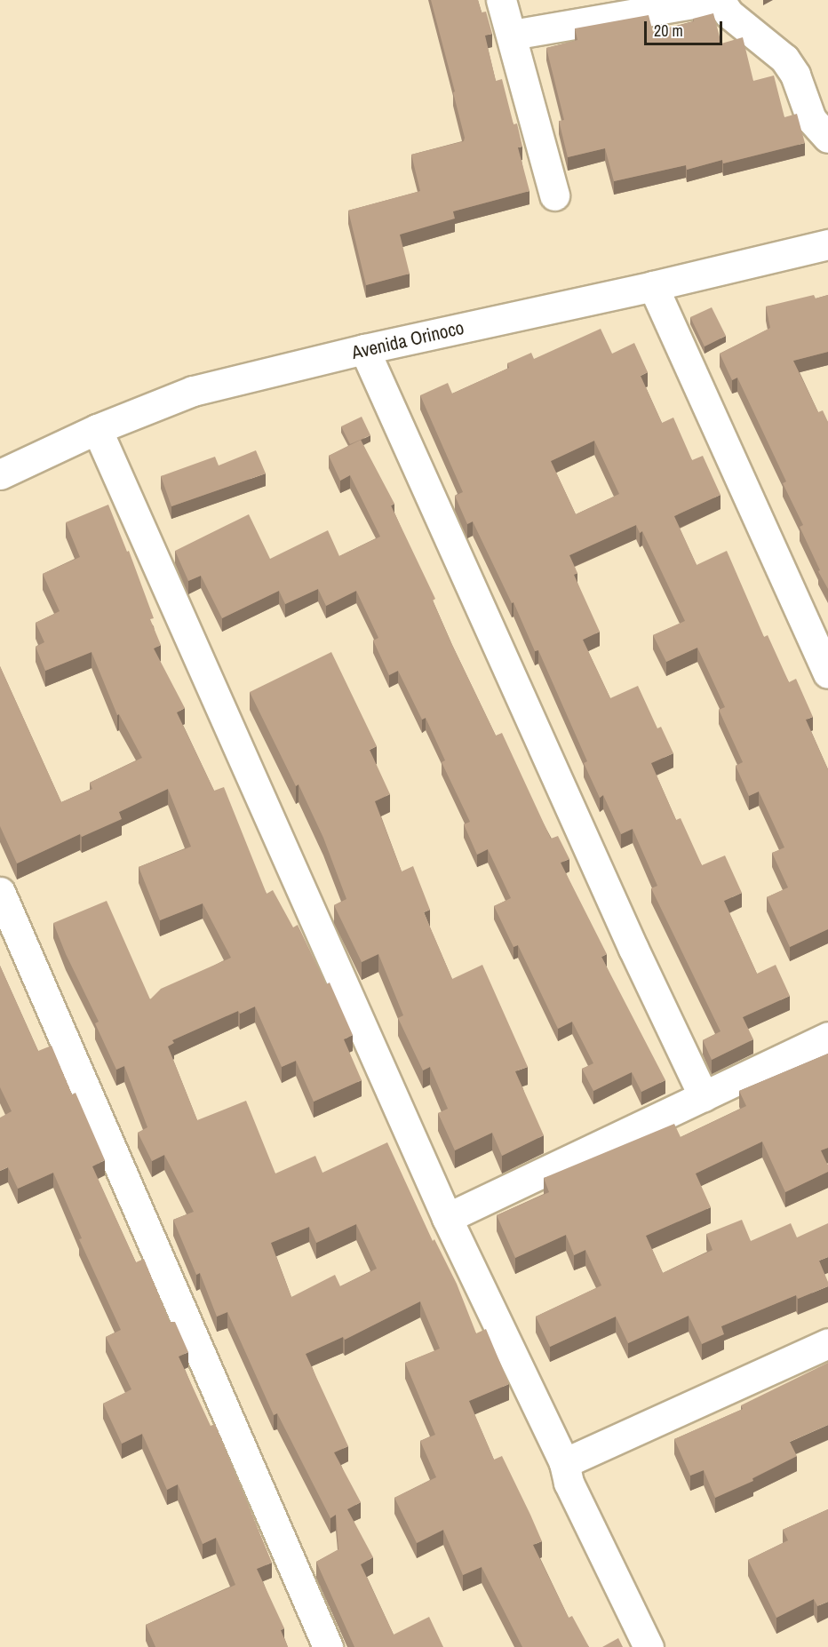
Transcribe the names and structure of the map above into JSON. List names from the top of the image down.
{
  "streets": {
    "street": ["Avenida Orinoco"]
  },
  "scale_bar": "20 m"
}
